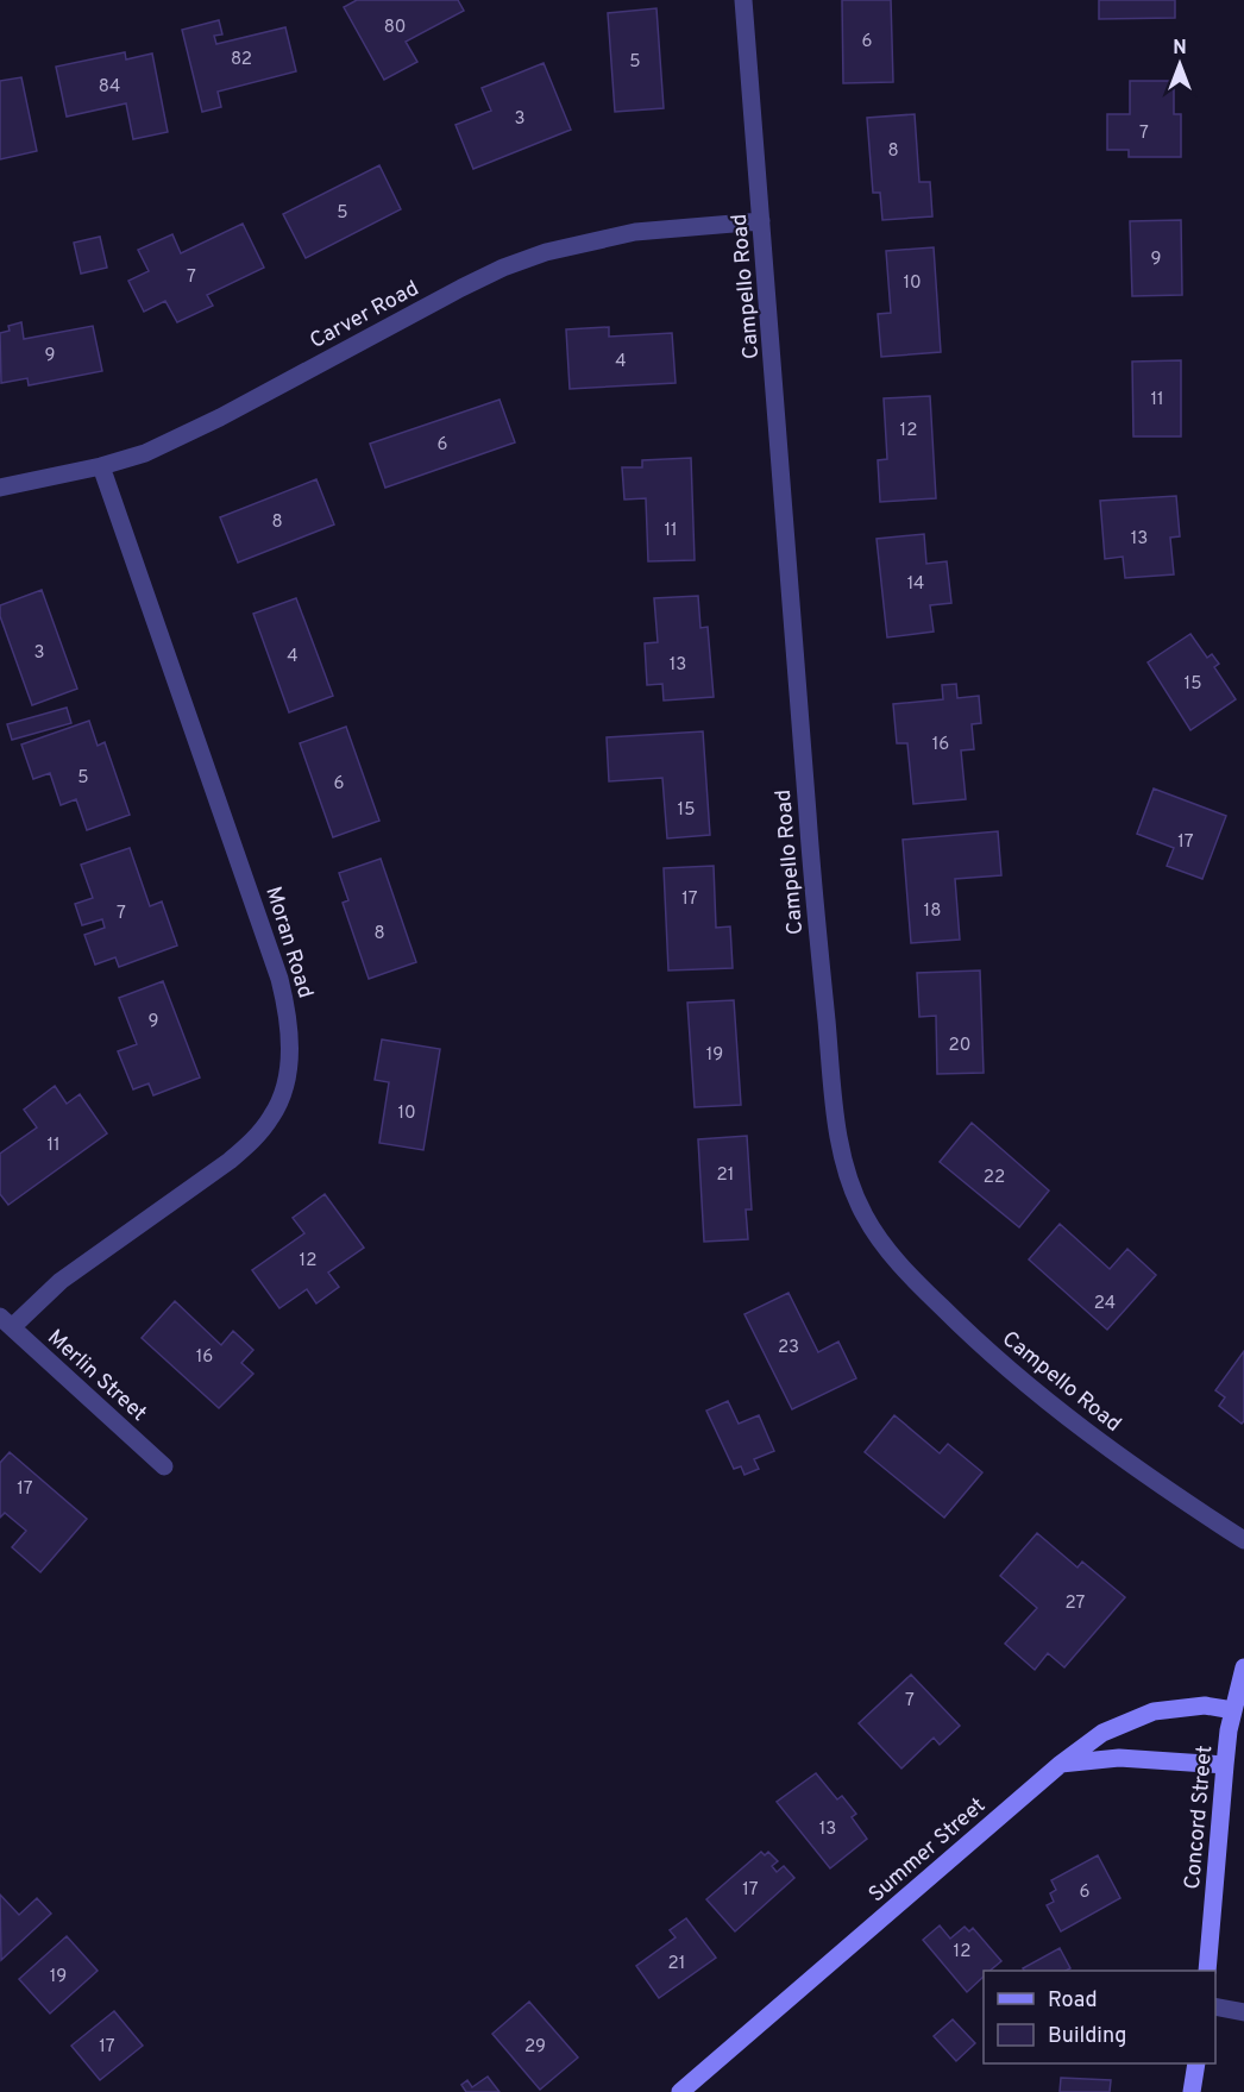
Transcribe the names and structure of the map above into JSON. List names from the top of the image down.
{
  "streets": {
    "street": [
      "Campello Road",
      "Carver Road",
      "Moran Road",
      "Merlin Street",
      "Concord Street",
      "Summer Street"
    ]
  },
  "crossings": [
    ["Campello Road", "Carver Road"],
    ["Carver Road", "Moran Road"],
    ["Moran Road", "Merlin Street"],
    ["Concord Street", "Summer Street"]
  ],
  "house_numbers": [
    "80",
    "6",
    "82",
    "5",
    "84",
    "3",
    "7",
    "8",
    "5",
    "9",
    "7",
    "10",
    "9",
    "4",
    "11",
    "12",
    "6",
    "8",
    "11",
    "13",
    "14",
    "3",
    "4",
    "13",
    "15",
    "16",
    "5",
    "6",
    "15",
    "17",
    "17",
    "18",
    "7",
    "8",
    "9",
    "20",
    "19",
    "10",
    "11",
    "21",
    "22",
    "12",
    "24",
    "23",
    "16",
    "17",
    "27",
    "7",
    "13",
    "17",
    "6",
    "12",
    "21",
    "19",
    "17",
    "29"
  ],
  "legend": ["Road", "Building"],
  "north": "top"
}
